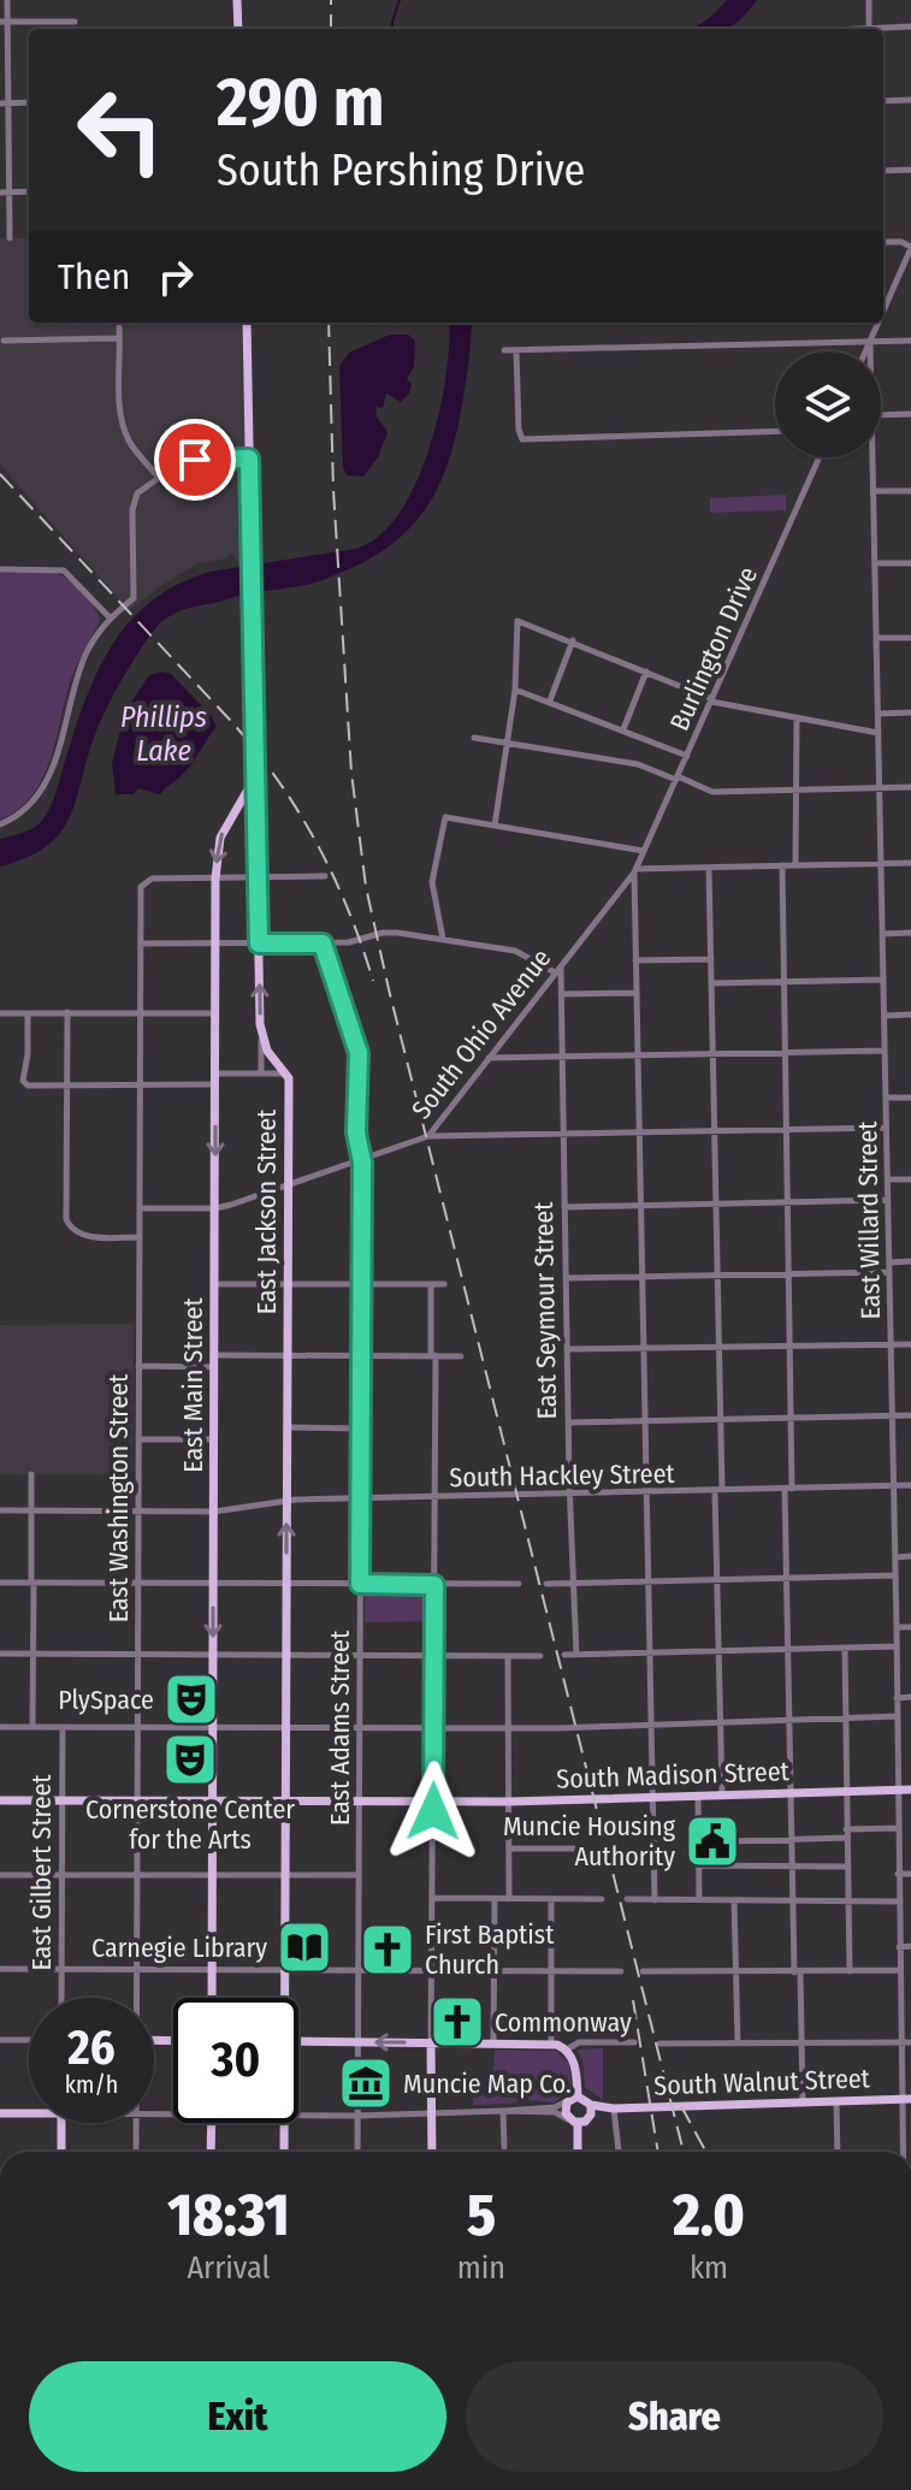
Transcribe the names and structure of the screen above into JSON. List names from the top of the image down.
{
  "streets": {
    "main road": [
      "East Jackson Street",
      "East Main Street",
      "South Madison Street",
      "South Walnut Street"
    ],
    "street": [
      "Burlington Drive",
      "South Ohio Avenue",
      "East Willard Street",
      "East Seymour Street",
      "South Hackley Street",
      "East Washington Street",
      "East Adams Street",
      "East Gilbert Street"
    ]
  },
  "crossings": [
    ["Burlington Drive", "South Ohio Avenue"],
    ["South Ohio Avenue", "East Jackson Street"],
    ["South Ohio Avenue", "East Seymour Street"],
    ["South Ohio Avenue", "East Main Street"],
    ["South Ohio Avenue", "East Washington Street"],
    ["South Ohio Avenue", "East Adams Street"],
    ["East Jackson Street", "East Main Street"],
    ["East Jackson Street", "South Hackley Street"],
    ["East Jackson Street", "South Madison Street"],
    ["East Willard Street", "South Hackley Street"],
    ["East Willard Street", "South Madison Street"],
    ["East Willard Street", "South Walnut Street"],
    ["East Seymour Street", "South Hackley Street"],
    ["East Main Street", "South Hackley Street"],
    ["East Main Street", "East Washington Street"],
    ["East Main Street", "South Madison Street"],
    ["South Hackley Street", "East Washington Street"],
    ["South Hackley Street", "East Adams Street"],
    ["East Washington Street", "South Madison Street"],
    ["East Adams Street", "South Madison Street"],
    ["South Madison Street", "East Gilbert Street"]
  ],
  "water": ["Phillips Lake"],
  "places": {
    "theatre": ["PlySpace", "Cornerstone Center for the Arts"],
    "public building": ["Muncie Housing Authority"],
    "library": ["Carnegie Library"],
    "church": ["First Baptist Church", "Commonway"],
    "museum": ["Muncie Map Co."]
  },
  "page": {
    "turn": ["290 m", "South Pershing Drive"],
    "then": "Then",
    "speed": "26 km/h",
    "limit": "30",
    "eta": [
      "18:31",
      "Arrival",
      "5",
      "min",
      "2.0",
      "km"
    ],
    "buttons": ["Exit", "Share"]
  }
}
